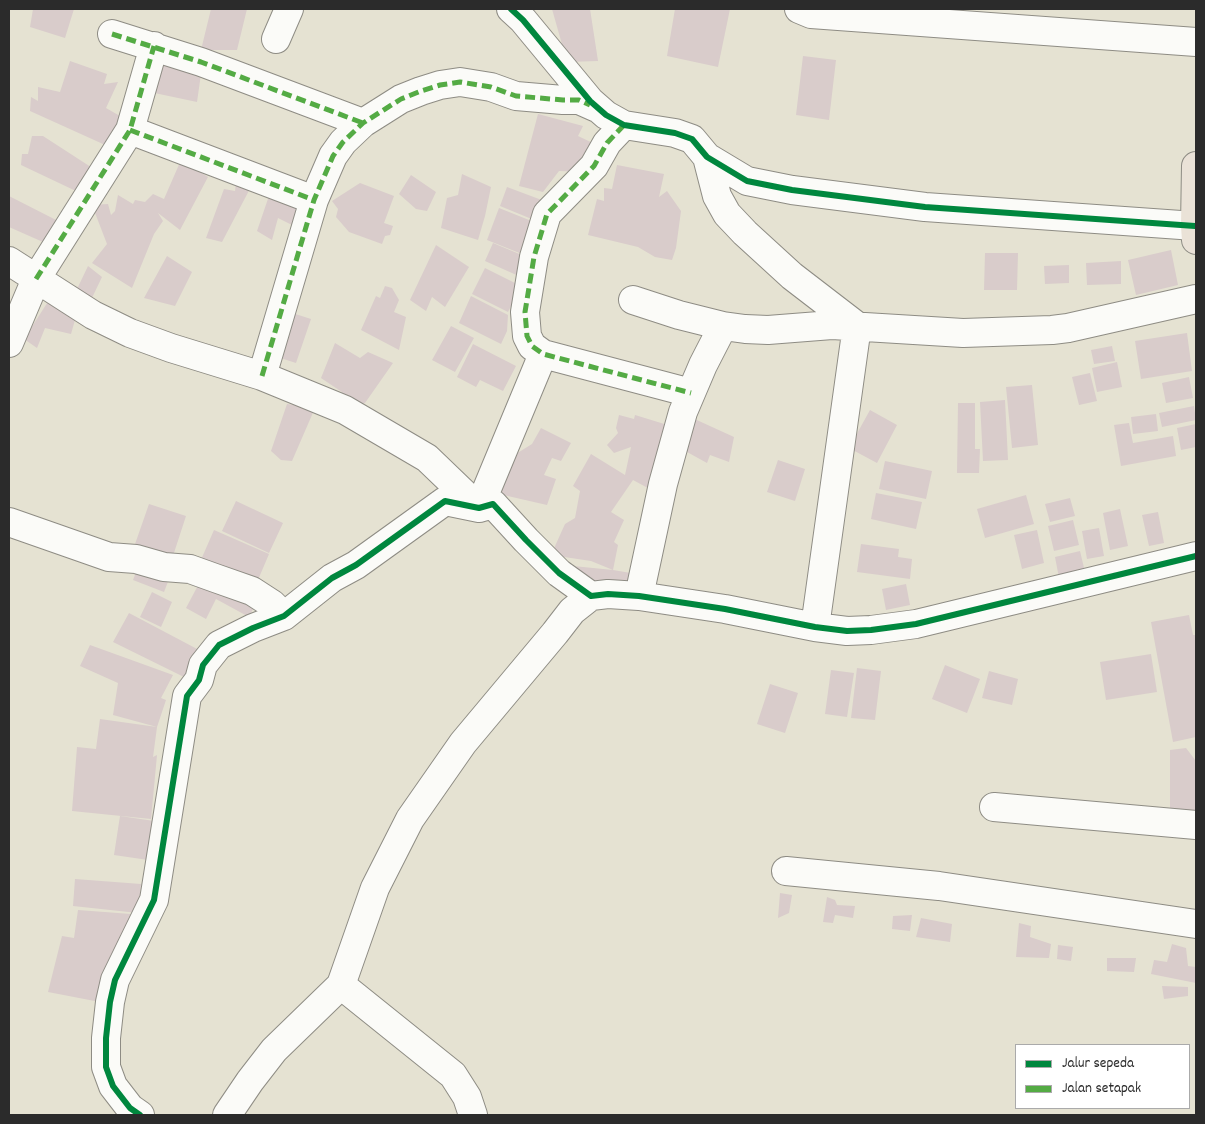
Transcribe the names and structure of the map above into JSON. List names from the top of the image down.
{
  "legend": ["Jalur sepeda", "Jalan setapak"]
}
